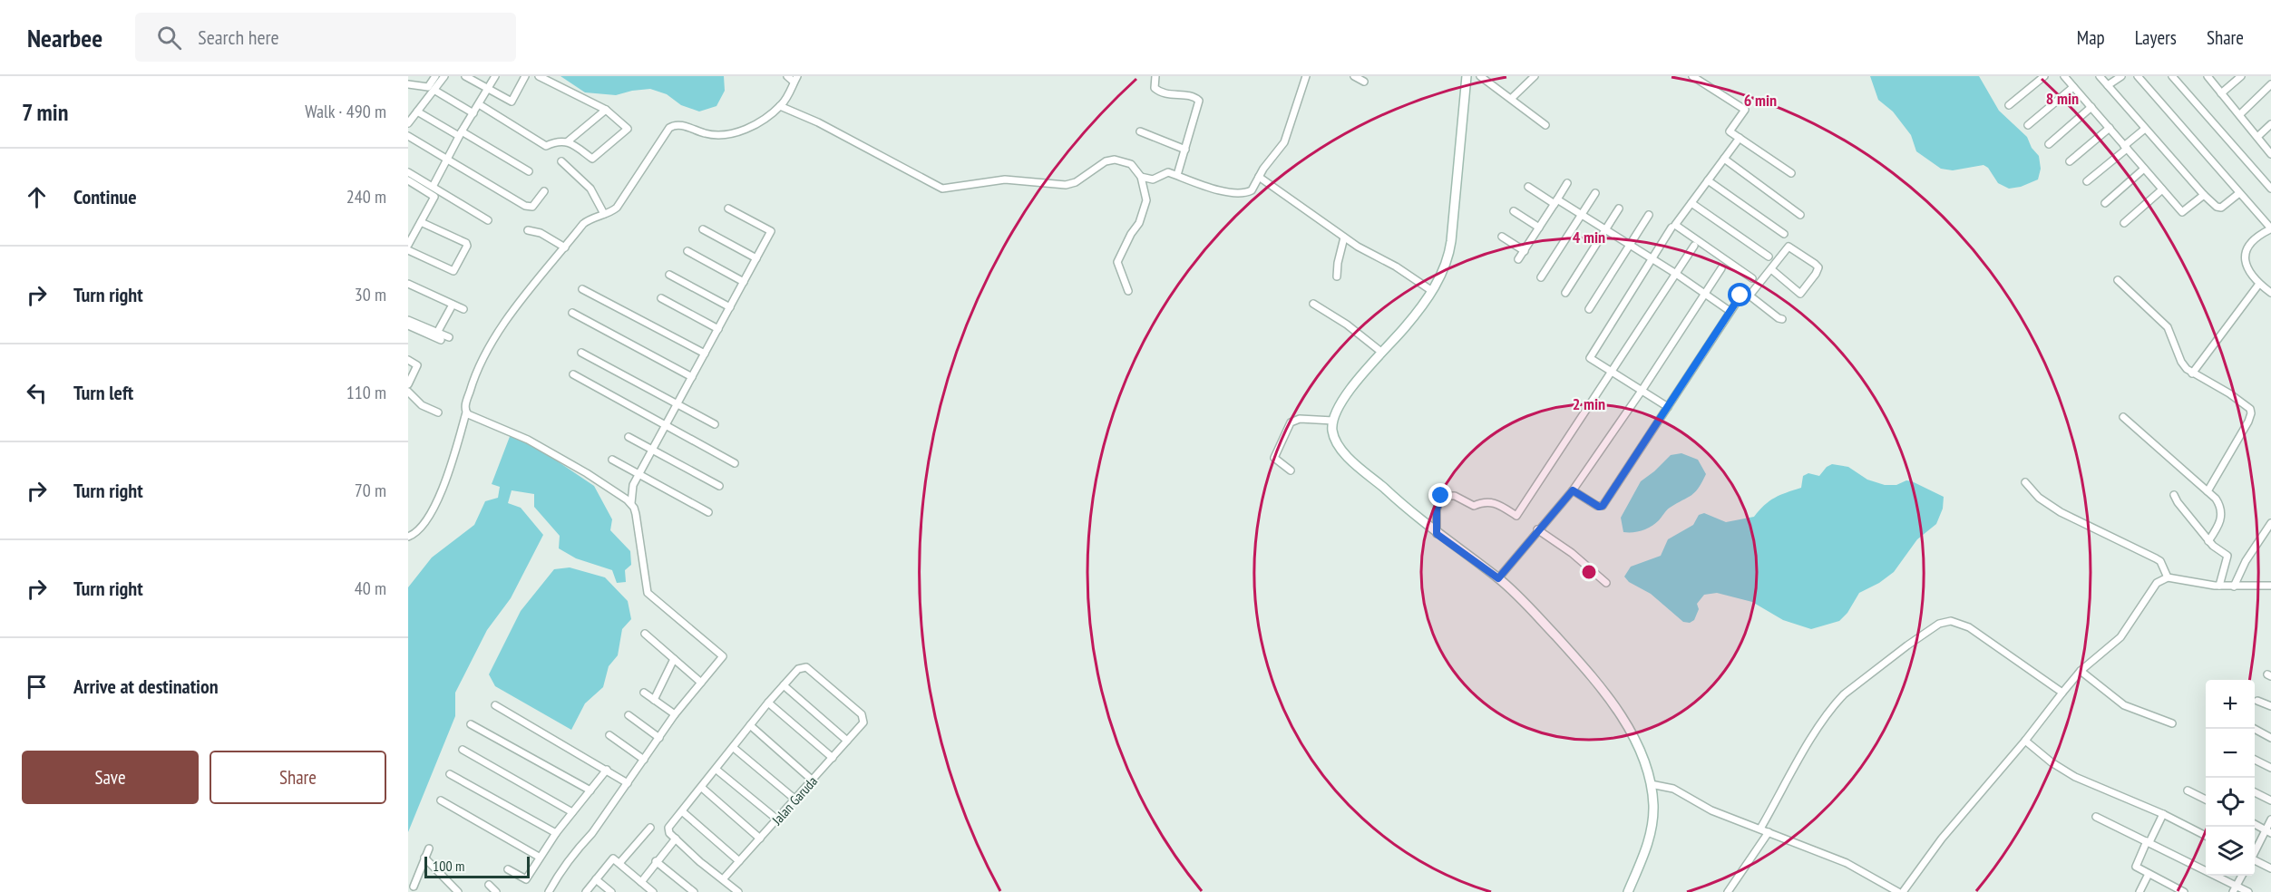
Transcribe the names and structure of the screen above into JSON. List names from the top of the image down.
{
  "streets": {
    "street": ["Jalan Garuda"]
  },
  "scale_bar": "100 m",
  "page": {
    "header": "Nearbee",
    "search": "Search here",
    "nav": ["Map", "Layers", "Share"],
    "heading": ["7 min", "Walk · 490 m"],
    "list": [
      ["Continue", "240 m"],
      ["Turn right", "30 m"],
      ["Turn left", "110 m"],
      ["Turn right", "70 m"],
      ["Turn right", "40 m"],
      "Arrive at destination"
    ],
    "map_buttons": ["+", "−"],
    "buttons": ["Save", "Share"],
    "scale": "100 m"
  },
  "rings": [
    "8 min",
    "6 min",
    "4 min",
    "2 min"
  ]
}
